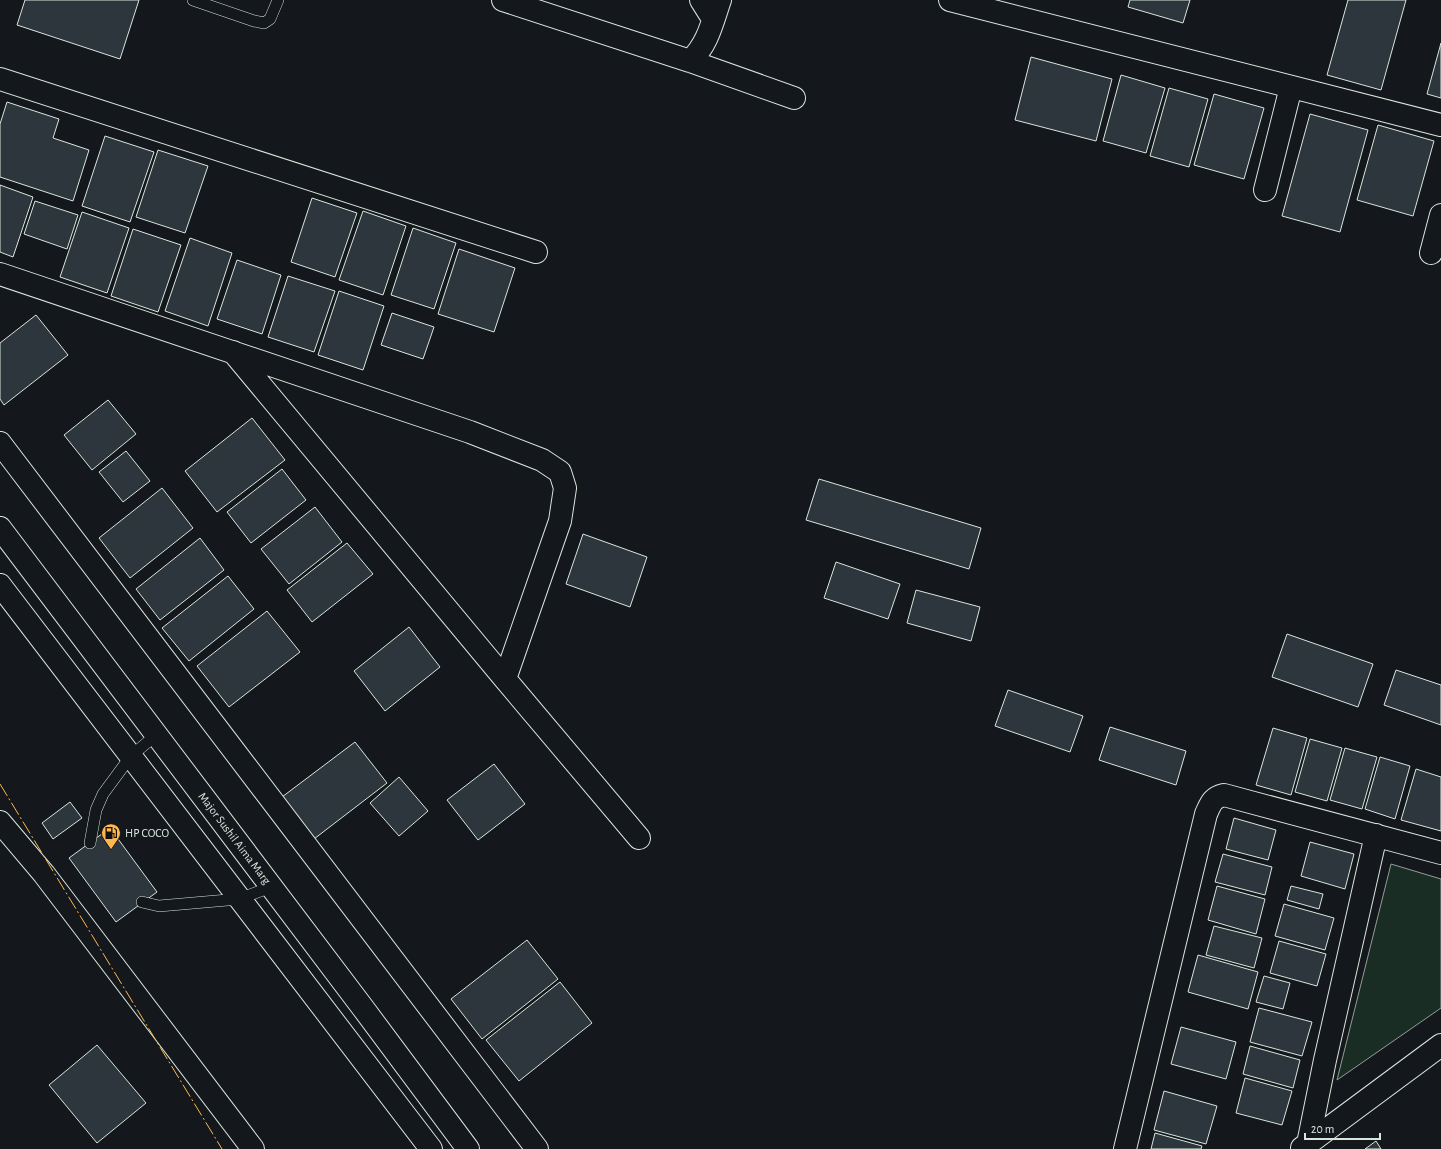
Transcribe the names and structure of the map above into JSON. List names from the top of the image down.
{
  "streets": {
    "street": ["Major Sushil Aima Marg"]
  },
  "places": {
    "fuel station": ["HP COCO"]
  },
  "scale_bar": "20 m"
}
